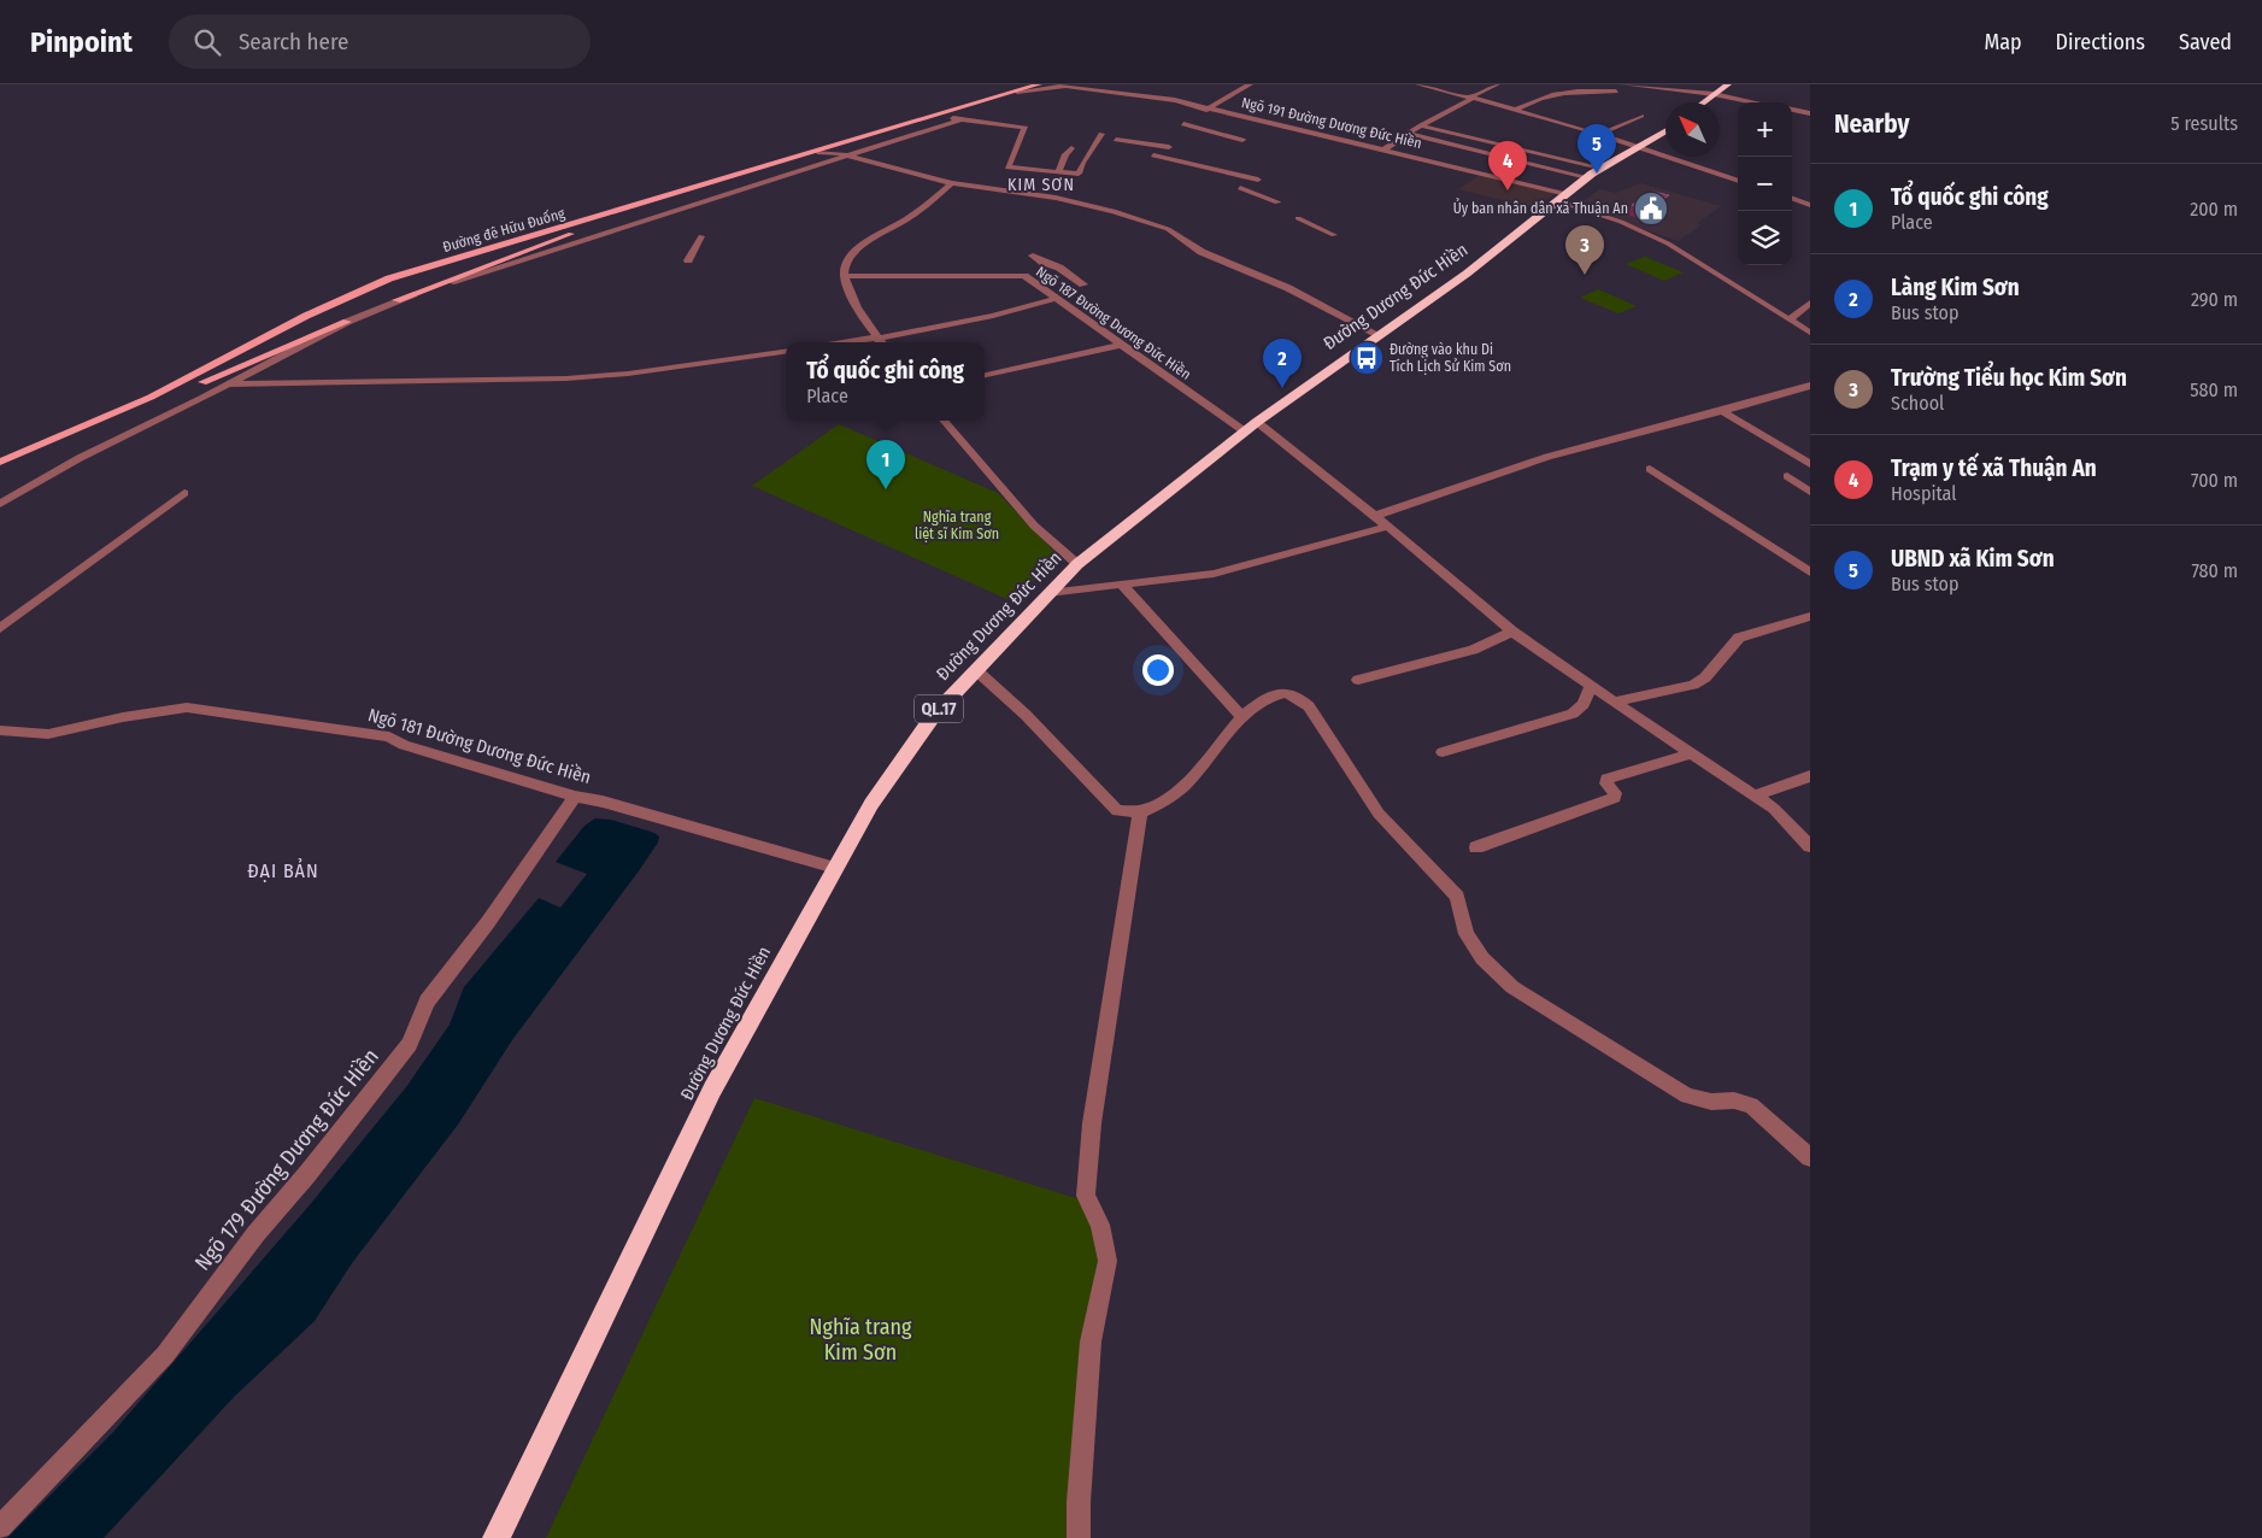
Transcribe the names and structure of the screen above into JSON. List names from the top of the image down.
{
  "streets": {
    "highway": ["Đường Dương Đức Hiền", "QL.17"],
    "main road": ["Đường đê Hữu Đuống"],
    "street": [
      "Ngõ 191 Đường Dương Đức Hiền",
      "Ngõ 187 Đường Dương Đức Hiền",
      "Ngõ 181 Đường Dương Đức Hiền",
      "Ngõ 179 Đường Dương Đức Hiền"
    ]
  },
  "crossings": [
    ["Ngõ 191 Đường Dương Đức Hiền", "Đường đê Hữu Đuống"],
    ["Ngõ 191 Đường Dương Đức Hiền", "Đường Dương Đức Hiền"],
    ["Đường Dương Đức Hiền", "Ngõ 187 Đường Dương Đức Hiền"],
    ["Đường Dương Đức Hiền", "Ngõ 181 Đường Dương Đức Hiền"],
    ["Ngõ 181 Đường Dương Đức Hiền", "Ngõ 179 Đường Dương Đức Hiền"]
  ],
  "districts": ["KIM SƠN", "ĐẠI BẢN"],
  "parks": ["Nghĩa trang liệt sĩ Kim Sơn", "Nghĩa trang Kim Sơn"],
  "places": {
    "public building": ["Ủy ban nhân dân xã Thuận An"],
    "bus stop": ["Đường vào khu Di Tích Lịch Sử Kim Sơn"]
  },
  "north": "top left",
  "page": {
    "header": "Pinpoint",
    "search": "Search here",
    "nav": ["Map", "Directions", "Saved"],
    "heading": ["Nearby", "5 results"],
    "map_buttons": ["+", "−"],
    "pins": [
      "5",
      "4",
      "3",
      "2",
      "1"
    ],
    "list": [
      {
        "mark": "1",
        "name": "Tổ quốc ghi công",
        "note": "Place",
        "value": "200 m"
      },
      {
        "mark": "2",
        "name": "Làng Kim Sơn",
        "note": "Bus stop",
        "value": "290 m"
      },
      {
        "mark": "3",
        "name": "Trường Tiểu học Kim Sơn",
        "note": "School",
        "value": "580 m"
      },
      {
        "mark": "4",
        "name": "Trạm y tế xã Thuận An",
        "note": "Hospital",
        "value": "700 m"
      },
      {
        "mark": "5",
        "name": "UBND xã Kim Sơn",
        "note": "Bus stop",
        "value": "780 m"
      }
    ],
    "popup": ["Tổ quốc ghi công", "Place"]
  }
}
